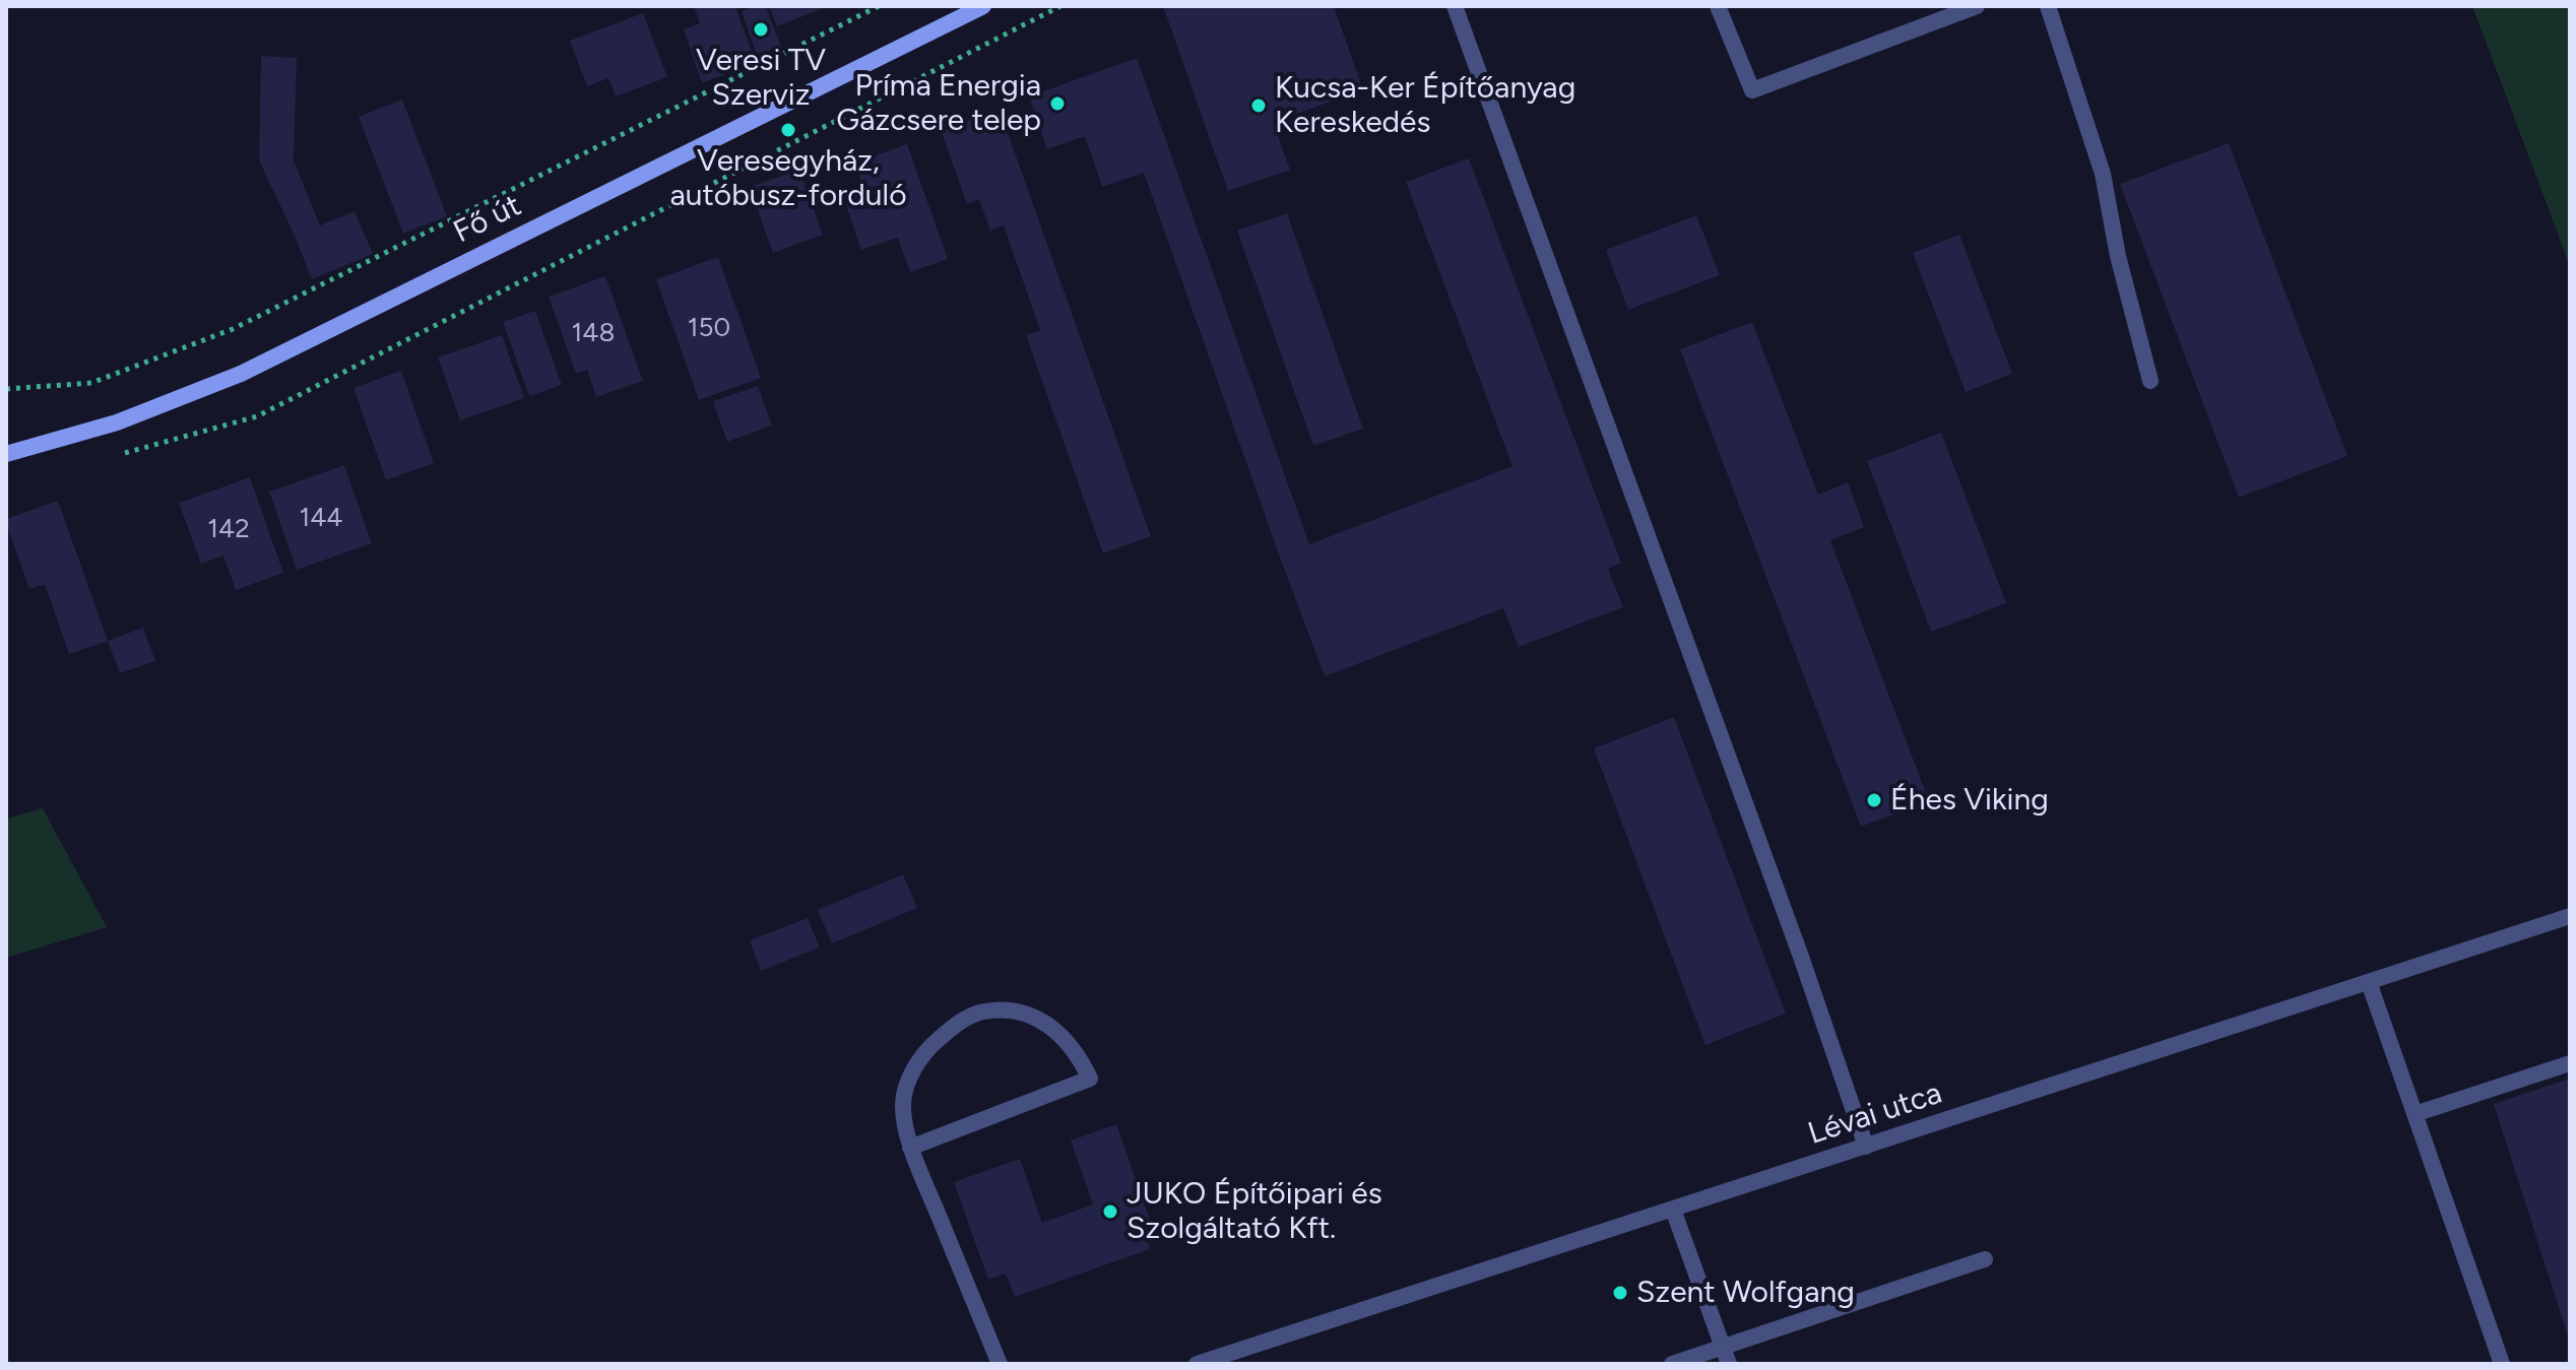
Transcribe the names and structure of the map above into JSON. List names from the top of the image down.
{
  "streets": {
    "main road": ["Fő út"],
    "street": ["Lévai utca"]
  },
  "places": [
    "Veresi TV Szerviz",
    "Príma Energia Gázcsere telep",
    "Kucsa-Ker Építőanyag Kereskedés",
    "Veresegyház, autóbusz-forduló",
    "Éhes Viking",
    "JUKO Építőipari és Szolgáltató Kft.",
    "Szent Wolfgang"
  ],
  "house_numbers": [
    "150",
    "148",
    "144",
    "142"
  ]
}
